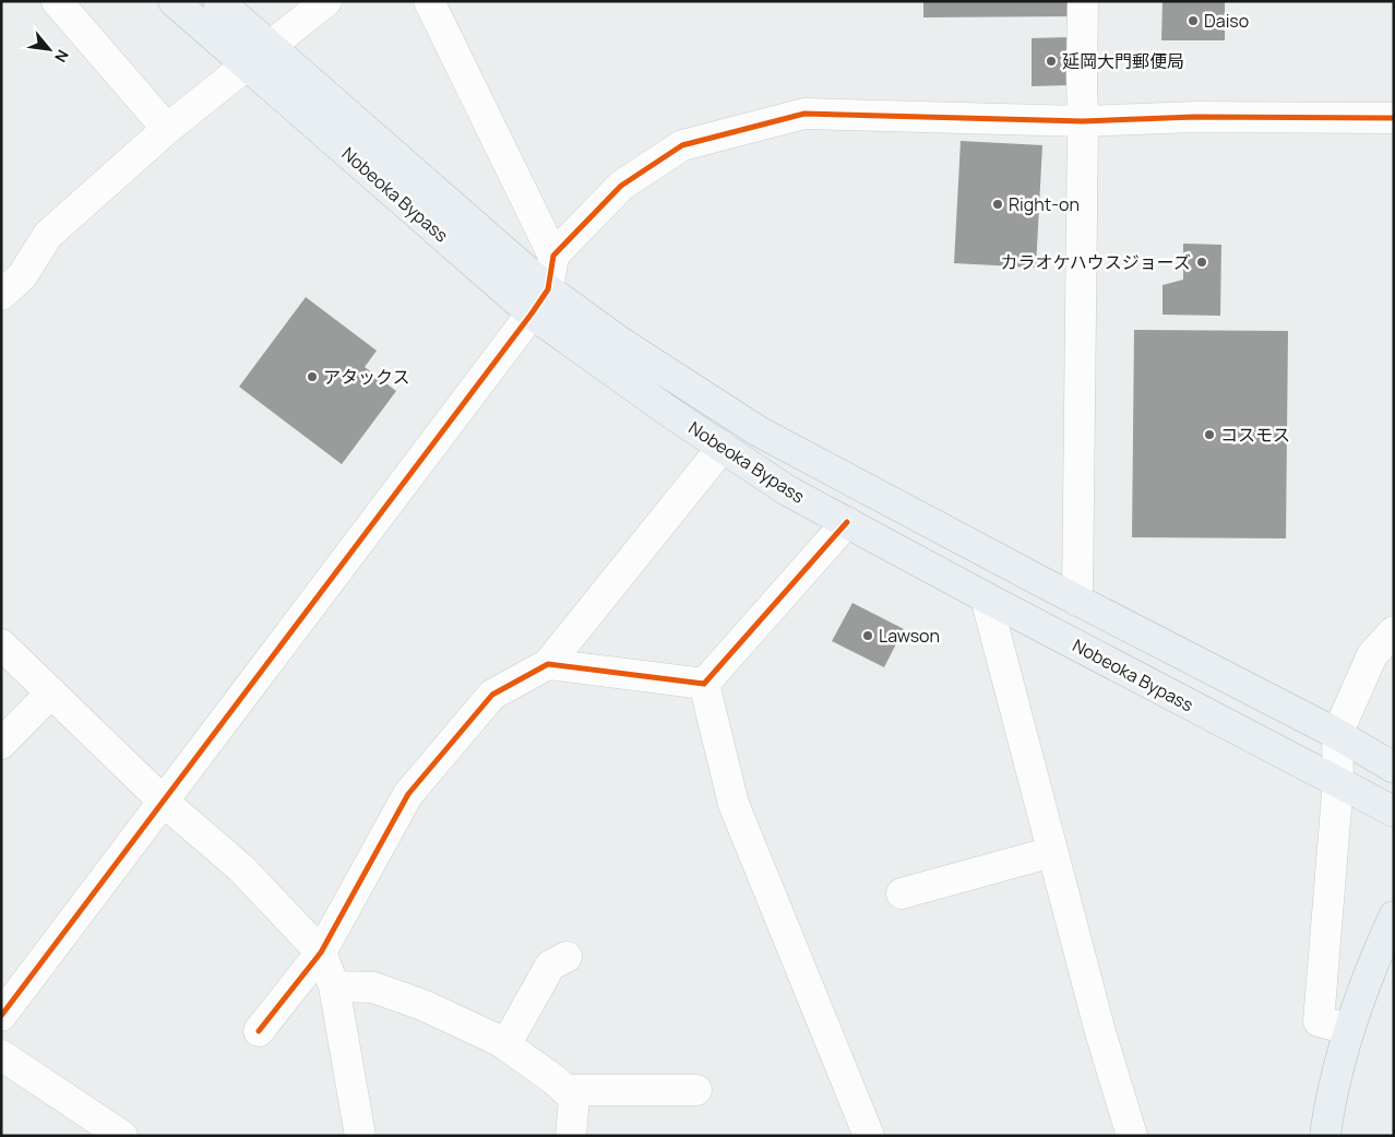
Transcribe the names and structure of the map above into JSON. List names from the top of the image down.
{
  "streets": {
    "highway": ["Nobeoka Bypass"]
  },
  "places": [
    "Daiso",
    "延岡大門郵便局",
    "Right-on",
    "カラオケハウスジョーズ",
    "アタックス",
    "コスモス",
    "Lawson"
  ],
  "north": "bottom right"
}
